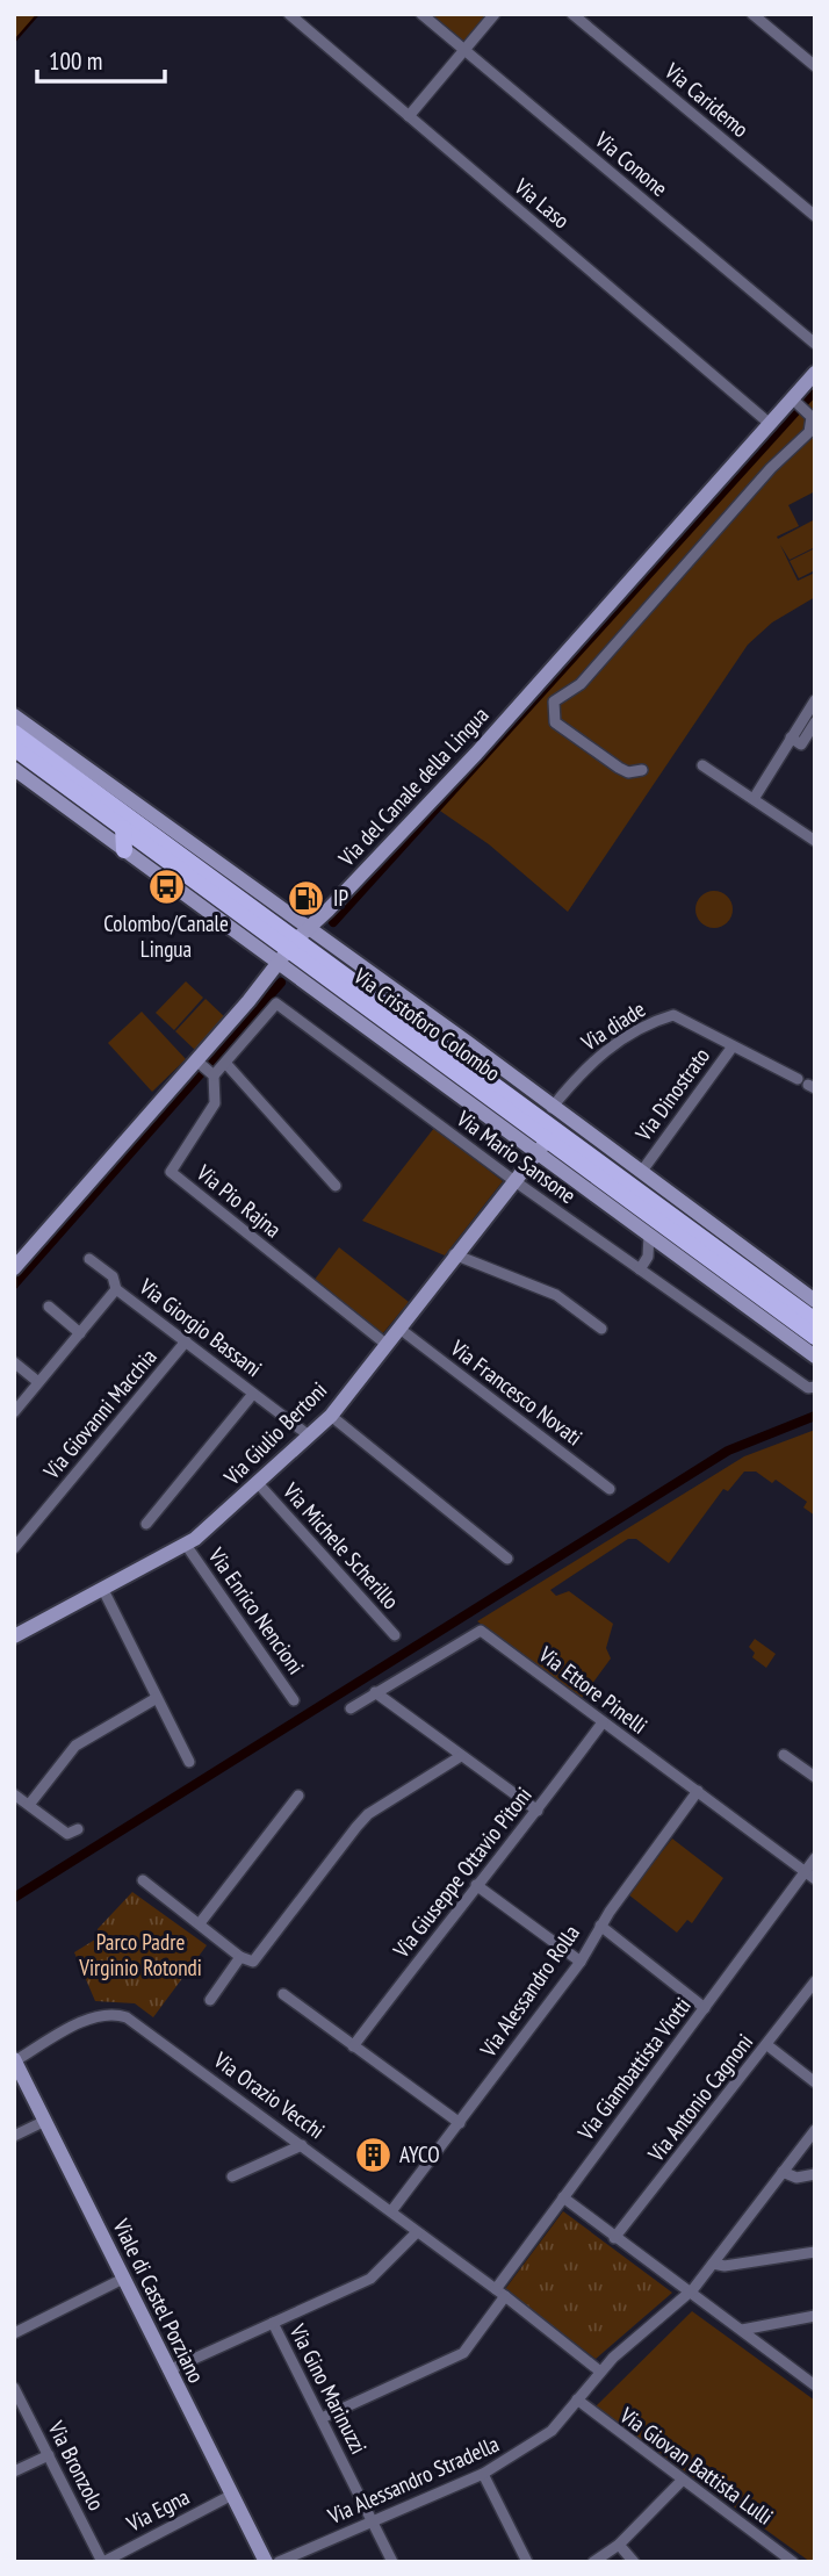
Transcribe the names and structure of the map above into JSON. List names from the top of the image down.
{
  "streets": {
    "main road": ["Via Cristoforo Colombo"],
    "street": [
      "Via Caridemo",
      "Via Conone",
      "Via Laso",
      "Via del Canale della Lingua",
      "Via diade",
      "Via Dinostrato",
      "Via Mario Sansone",
      "Via Pio Rajna",
      "Via Giorgio Bassani",
      "Via Francesco Novati",
      "Via Giovanni Macchia",
      "Via Giulio Bertoni",
      "Via Michele Scherillo",
      "Via Enrico Nencioni",
      "Via Ettore Pinelli",
      "Via Giuseppe Ottavio Pitoni",
      "Via Alessandro Rolla",
      "Via Giambattista Viotti",
      "Via Orazio Vecchi",
      "Via Antonio Cagnoni",
      "Viale di Castel Porziano",
      "Via Gino Marinuzzi",
      "Via Bronzolo",
      "Via Giovan Battista Lulli",
      "Via Alessandro Stradella",
      "Via Egna"
    ]
  },
  "crossings": [
    ["Via Laso", "Via del Canale della Lingua"],
    ["Via del Canale della Lingua", "Via Cristoforo Colombo"],
    ["Via Cristoforo Colombo", "Via diade"],
    ["Via Cristoforo Colombo", "Via Giulio Bertoni"],
    ["Via diade", "Via Dinostrato"],
    ["Via diade", "Via Giulio Bertoni"],
    ["Via Mario Sansone", "Via Pio Rajna"],
    ["Via Mario Sansone", "Via Giulio Bertoni"],
    ["Via Pio Rajna", "Via Giulio Bertoni"],
    ["Via Giorgio Bassani", "Via Giovanni Macchia"],
    ["Via Giorgio Bassani", "Via Giulio Bertoni"],
    ["Via Francesco Novati", "Via Giulio Bertoni"],
    ["Via Giulio Bertoni", "Via Michele Scherillo"],
    ["Via Giulio Bertoni", "Via Enrico Nencioni"],
    ["Via Ettore Pinelli", "Via Giuseppe Ottavio Pitoni"],
    ["Via Ettore Pinelli", "Via Alessandro Rolla"],
    ["Via Ettore Pinelli", "Via Giambattista Viotti"],
    ["Via Alessandro Rolla", "Via Orazio Vecchi"],
    ["Via Giambattista Viotti", "Via Orazio Vecchi"],
    ["Via Giambattista Viotti", "Via Gino Marinuzzi"],
    ["Via Orazio Vecchi", "Viale di Castel Porziano"],
    ["Via Orazio Vecchi", "Via Alessandro Stradella"],
    ["Viale di Castel Porziano", "Via Egna"],
    ["Via Gino Marinuzzi", "Via Alessandro Stradella"],
    ["Via Bronzolo", "Via Egna"],
    ["Via Giovan Battista Lulli", "Via Alessandro Stradella"]
  ],
  "parks": ["Parco Padre Virginio Rotondi"],
  "places": {
    "bus stop": ["Colombo/Canale Lingua"],
    "fuel station": ["IP"],
    "building": ["AYCO"]
  },
  "scale_bar": "100 m"
}
